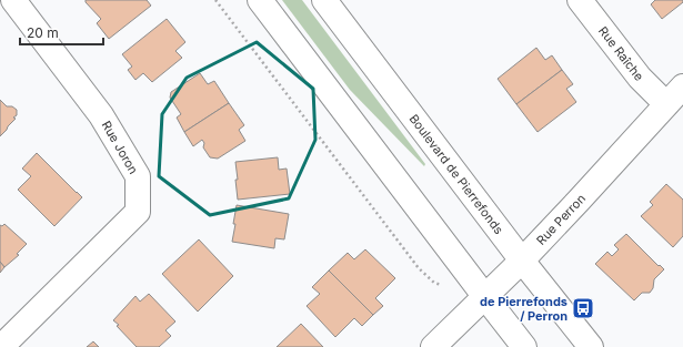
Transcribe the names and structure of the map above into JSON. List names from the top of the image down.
{
  "streets": {
    "street": [
      "Rue Raîche",
      "Rue Joron",
      "Boulevard de Pierrefonds",
      "Rue Perron"
    ]
  },
  "crossings": [
    ["Rue Raîche", "Rue Perron"],
    ["Boulevard de Pierrefonds", "Rue Perron"]
  ],
  "places": {
    "bus stop": ["de Pierrefonds / Perron"]
  },
  "scale_bar": "20 m"
}
